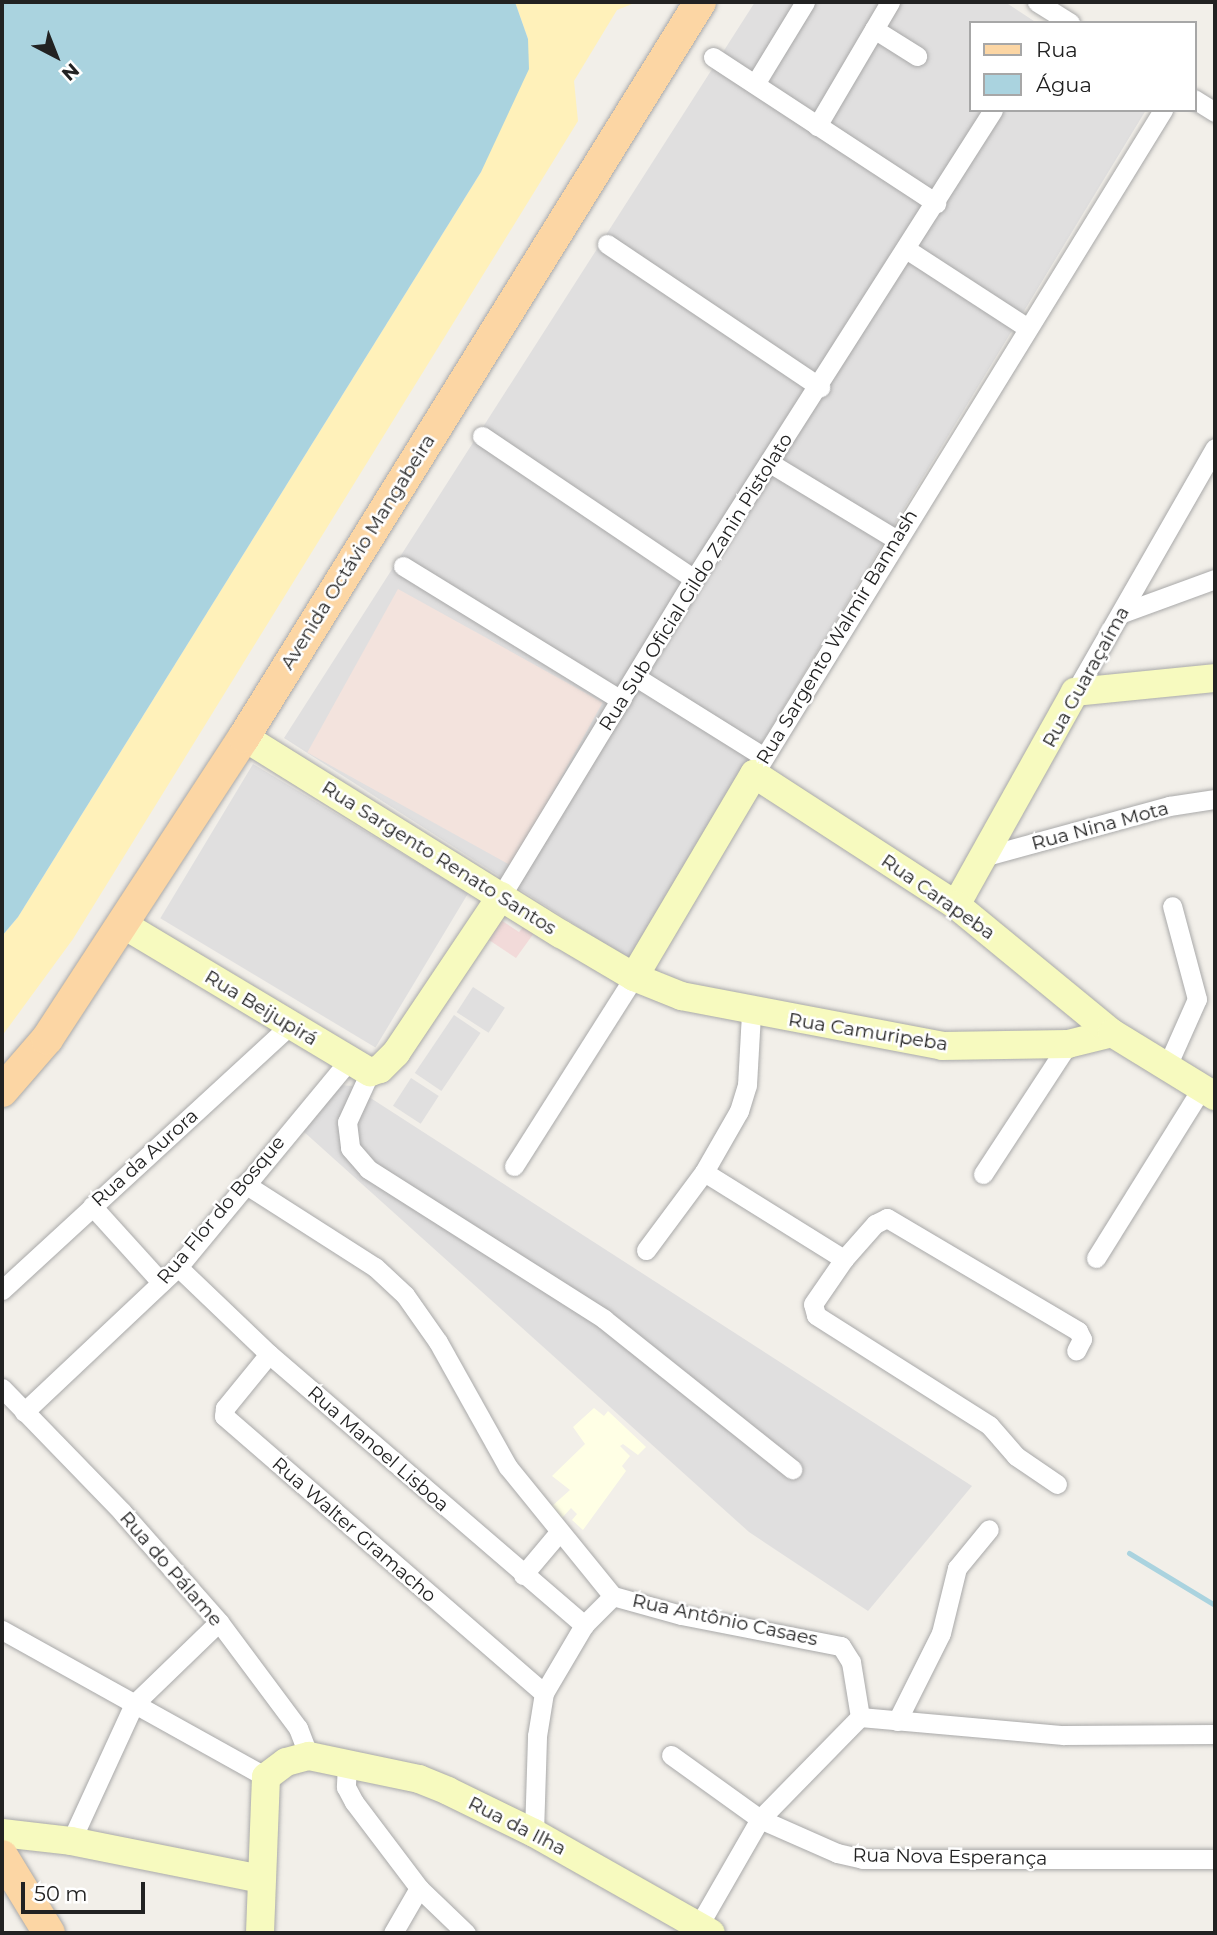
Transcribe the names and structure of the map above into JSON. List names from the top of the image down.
{
  "streets": {
    "main road": [
      "Avenida Octávio Mangabeira",
      "Rua Sub Oficial Gildo Zanin Pistolato",
      "Rua Sargento Walmir Bannash",
      "Rua Guaraçaíma",
      "Rua Sargento Renato Santos",
      "Rua Carapeba",
      "Rua Beijupirá",
      "Rua Camuripeba",
      "Rua da Ilha"
    ],
    "street": [
      "Rua Nina Mota",
      "Rua da Aurora",
      "Rua Flor do Bosque",
      "Rua Manoel Lisboa",
      "Rua Walter Gramacho",
      "Rua do Pálame",
      "Rua Antônio Casaes",
      "Rua Nova Esperança"
    ]
  },
  "crossings": [
    ["Avenida Octávio Mangabeira", "Rua Sargento Renato Santos"],
    ["Avenida Octávio Mangabeira", "Rua Beijupirá"],
    ["Rua Sub Oficial Gildo Zanin Pistolato", "Rua Sargento Renato Santos"],
    ["Rua Sub Oficial Gildo Zanin Pistolato", "Rua Carapeba"],
    ["Rua Sub Oficial Gildo Zanin Pistolato", "Rua Beijupirá"],
    ["Rua Sub Oficial Gildo Zanin Pistolato", "Rua Flor do Bosque"],
    ["Rua Sargento Walmir Bannash", "Rua Sargento Renato Santos"],
    ["Rua Sargento Walmir Bannash", "Rua Carapeba"],
    ["Rua Sargento Walmir Bannash", "Rua Camuripeba"],
    ["Rua Guaraçaíma", "Rua Nina Mota"],
    ["Rua Guaraçaíma", "Rua Carapeba"],
    ["Rua Sargento Renato Santos", "Rua Camuripeba"],
    ["Rua Carapeba", "Rua Camuripeba"],
    ["Rua Beijupirá", "Rua da Aurora"],
    ["Rua Beijupirá", "Rua Flor do Bosque"],
    ["Rua Flor do Bosque", "Rua Manoel Lisboa"],
    ["Rua Flor do Bosque", "Rua do Pálame"],
    ["Rua Flor do Bosque", "Rua Antônio Casaes"],
    ["Rua Manoel Lisboa", "Rua Walter Gramacho"],
    ["Rua do Pálame", "Rua da Ilha"]
  ],
  "legend": ["Rua", "Água"],
  "scale_bar": "50 m",
  "north": "bottom right"
}
